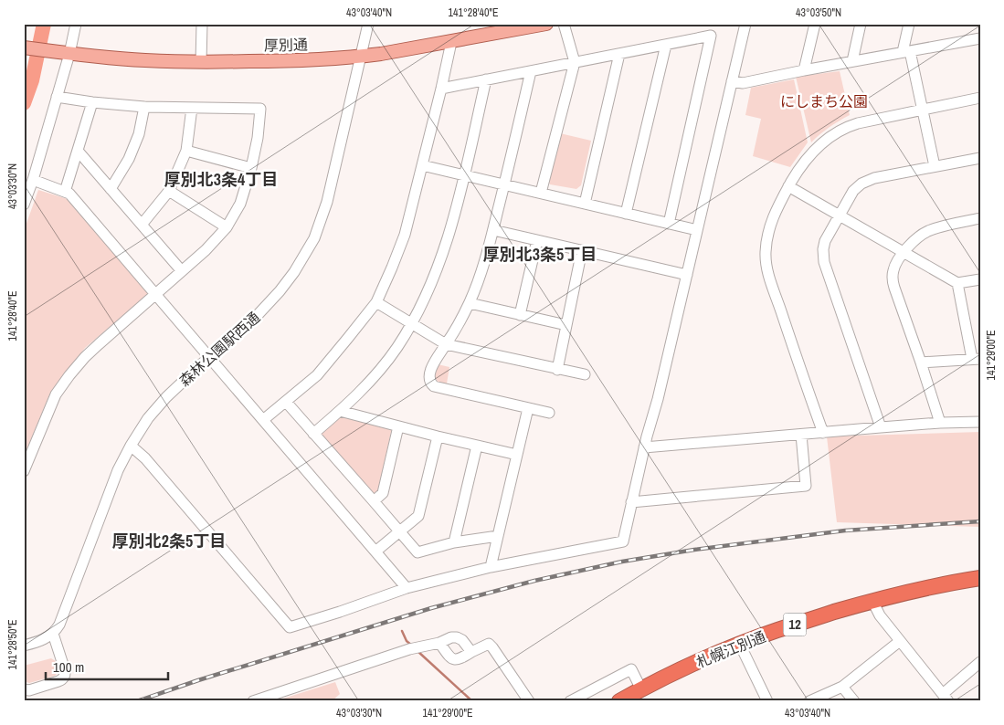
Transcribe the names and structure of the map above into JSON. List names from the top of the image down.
{
  "streets": {
    "highway": ["12", "札幌江別通"],
    "main road": ["厚別通"],
    "street": ["森林公園駅西通"]
  },
  "crossings": [
    ["厚別通", "森林公園駅西通"]
  ],
  "districts": ["厚別北3条4丁目", "厚別北3条5丁目", "厚別北2条5丁目"],
  "parks": ["にしまち公園"],
  "scale_bar": "100 m",
  "coordinates": [
    "43°03'40\"N",
    "141°28'40\"E",
    "43°03'50\"N",
    "43°03'30\"N",
    "141°29'00\"E",
    "141°28'50\"E"
  ]
}
